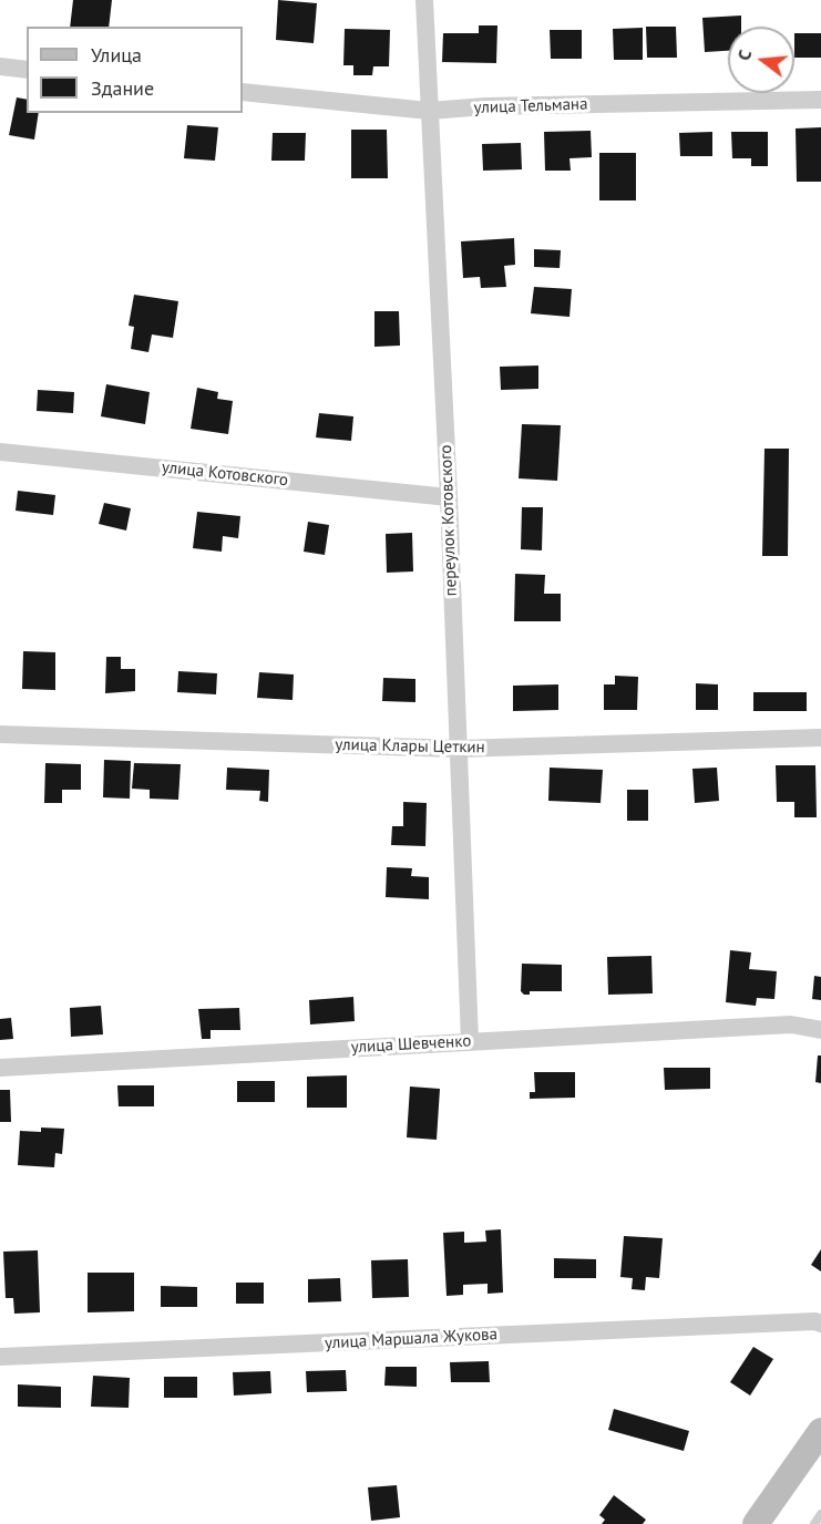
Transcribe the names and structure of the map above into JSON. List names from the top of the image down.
{
  "streets": {
    "street": [
      "улица Тельмана",
      "улица Котовского",
      "переулок Котовского",
      "улица Клары Цеткин",
      "улица Шевченко",
      "улица Маршала Жукова"
    ]
  },
  "crossings": [
    ["улица Тельмана", "переулок Котовского"],
    ["улица Котовского", "переулок Котовского"],
    ["переулок Котовского", "улица Клары Цеткин"],
    ["переулок Котовского", "улица Шевченко"]
  ],
  "legend": ["Улица", "Здание"],
  "north": "left"
}
